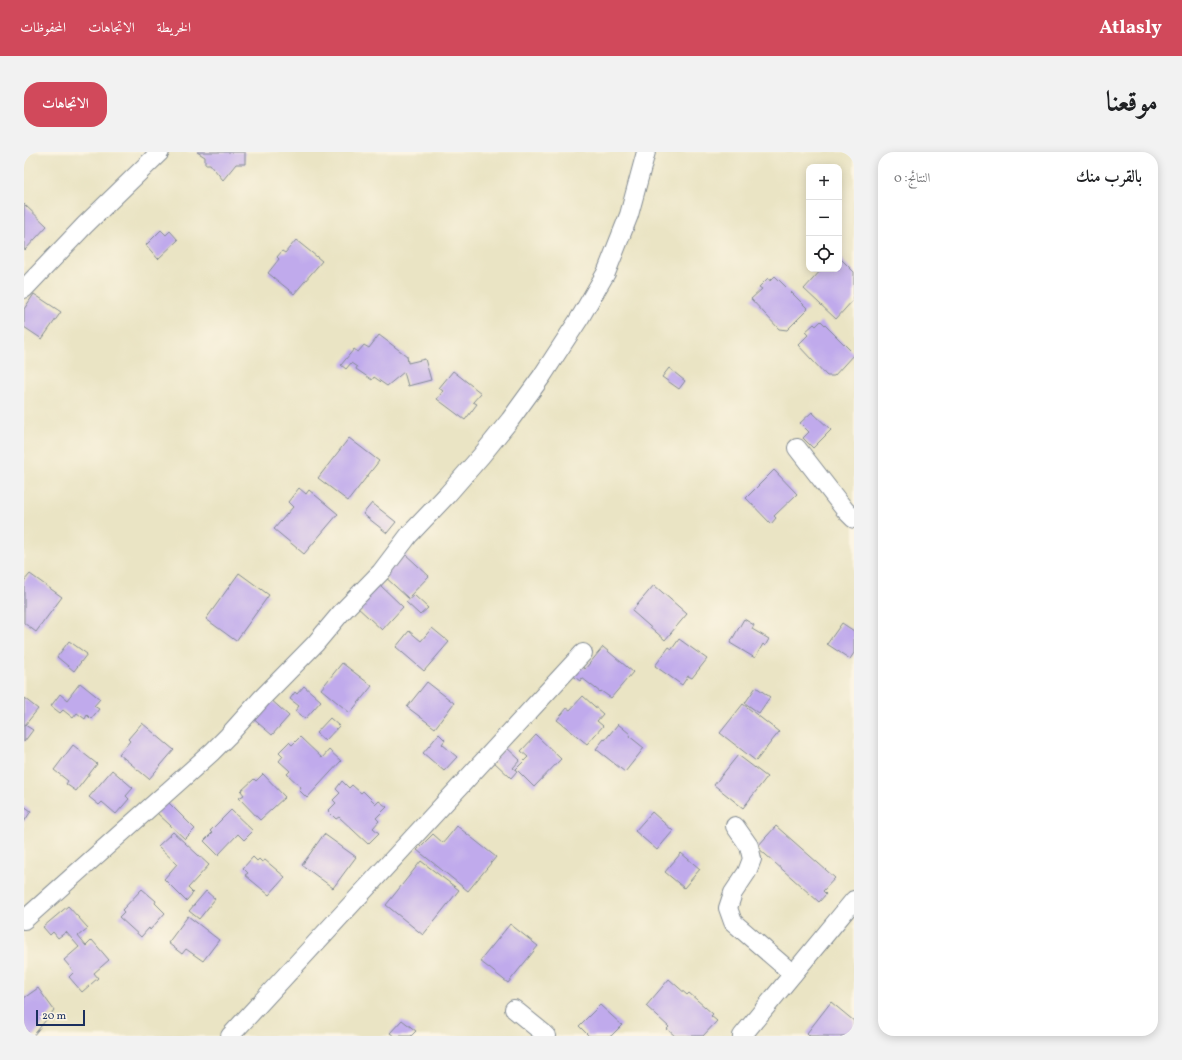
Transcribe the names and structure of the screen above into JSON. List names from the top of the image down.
{
  "scale_bar": "20 m",
  "page": {
    "header": "Atlasly",
    "nav": ["الخريطة", "الاتجاهات", "المحفوظات"],
    "title": "موقعنا",
    "buttons": "الاتجاهات",
    "heading": ["بالقرب منك", "النتائج: 0"],
    "map_buttons": ["+", "−"],
    "scale": "20 m"
  }
}
